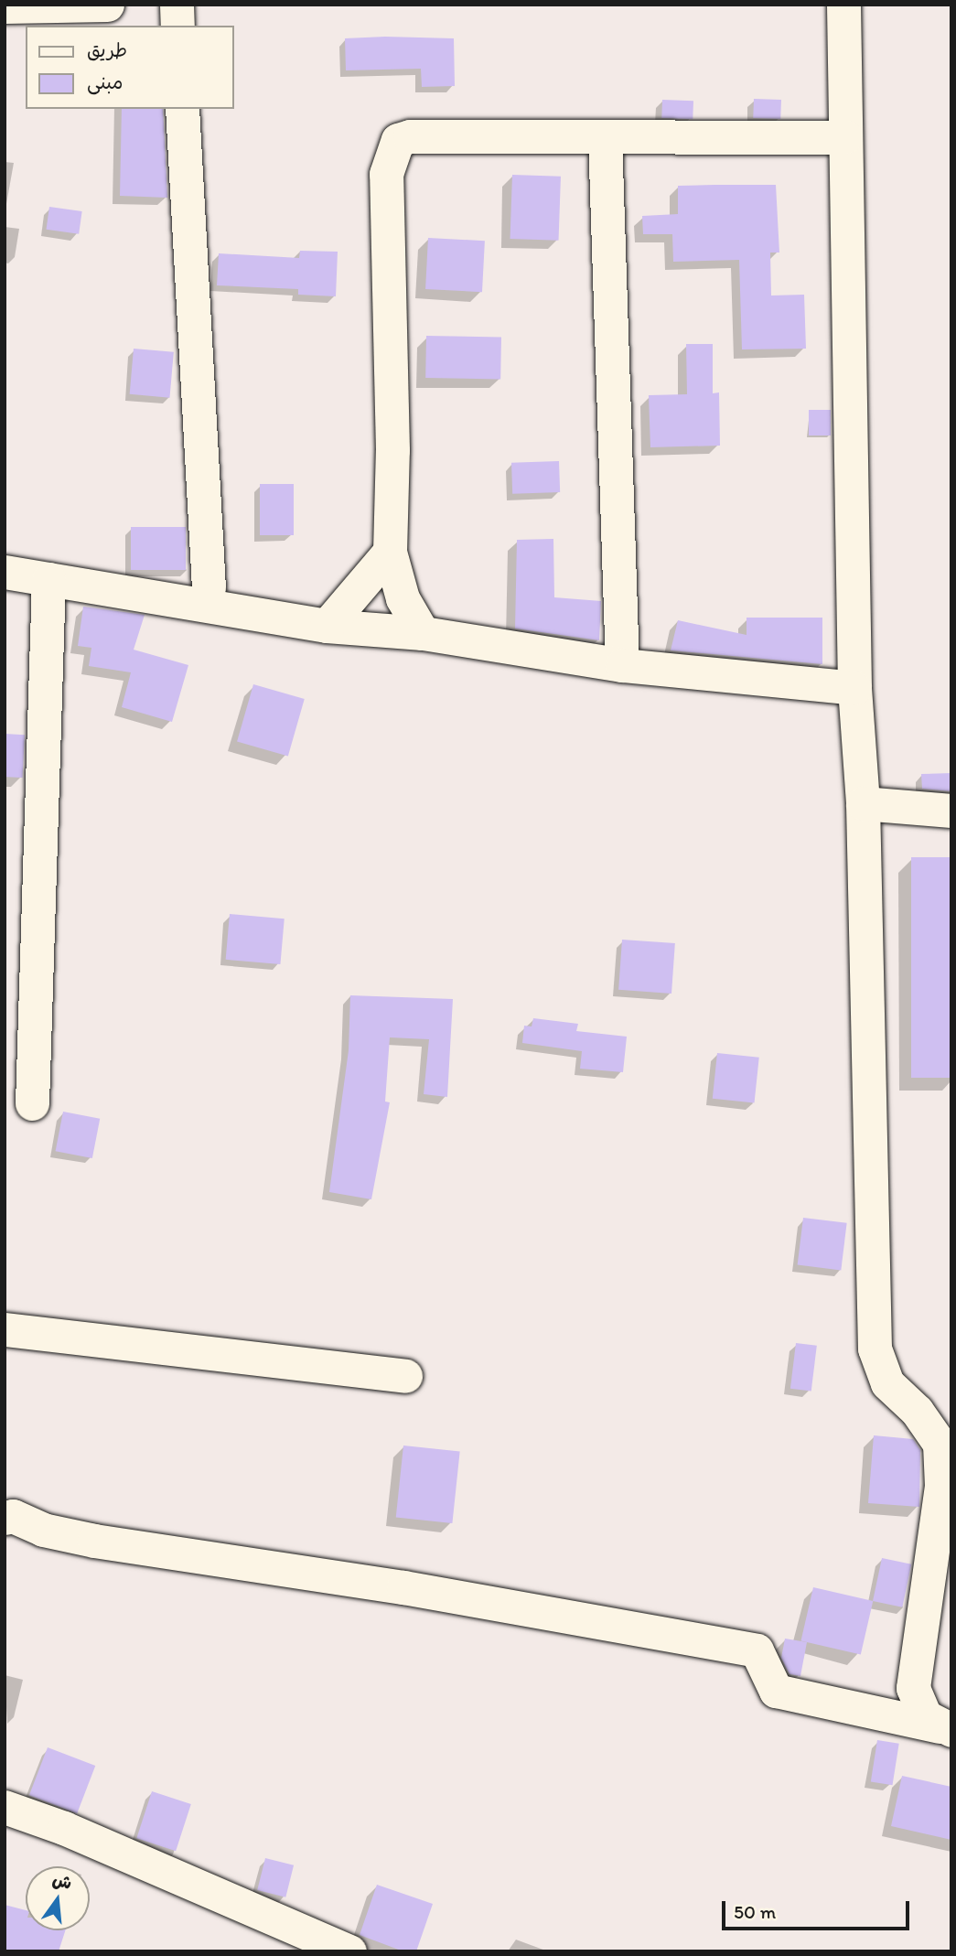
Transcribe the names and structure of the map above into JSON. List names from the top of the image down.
{
  "legend": ["طريق", "مبنى"],
  "scale_bar": "50 m",
  "north": "top"
}
